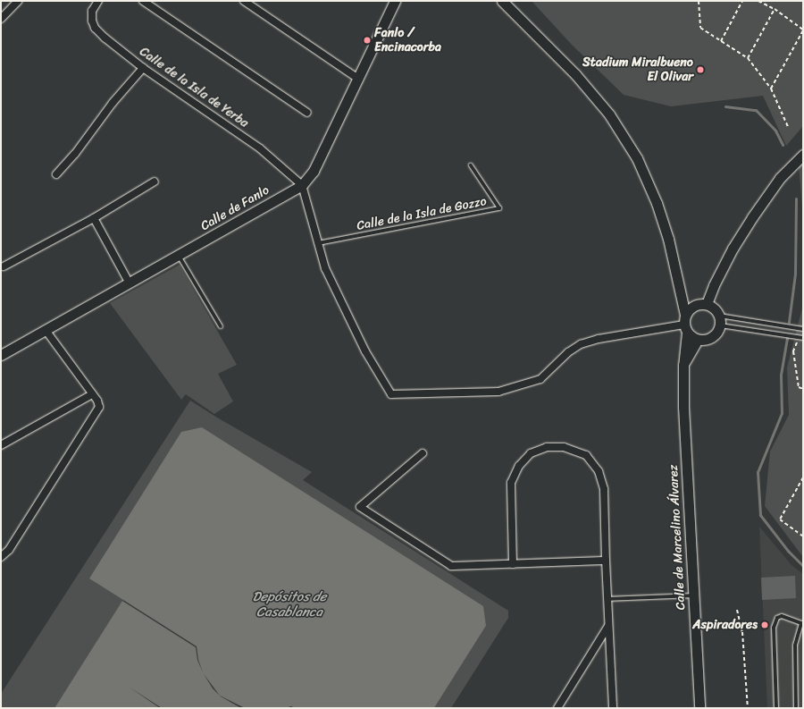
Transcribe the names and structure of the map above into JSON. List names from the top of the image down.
{
  "streets": {
    "street": ["Calle de la Isla de Yerba", "Calle de Fanlo", "Calle de Marcelino Álvarez"],
    "lane": ["Calle de la Isla de Gozzo"]
  },
  "crossings": [
    ["Calle de la Isla de Yerba", "Calle de Fanlo"]
  ],
  "water": ["Depósitos de Casablanca"],
  "places": ["Fanlo / Encinacorba", "Stadium Miralbueno El Olivar", "Aspiradores"]
}
